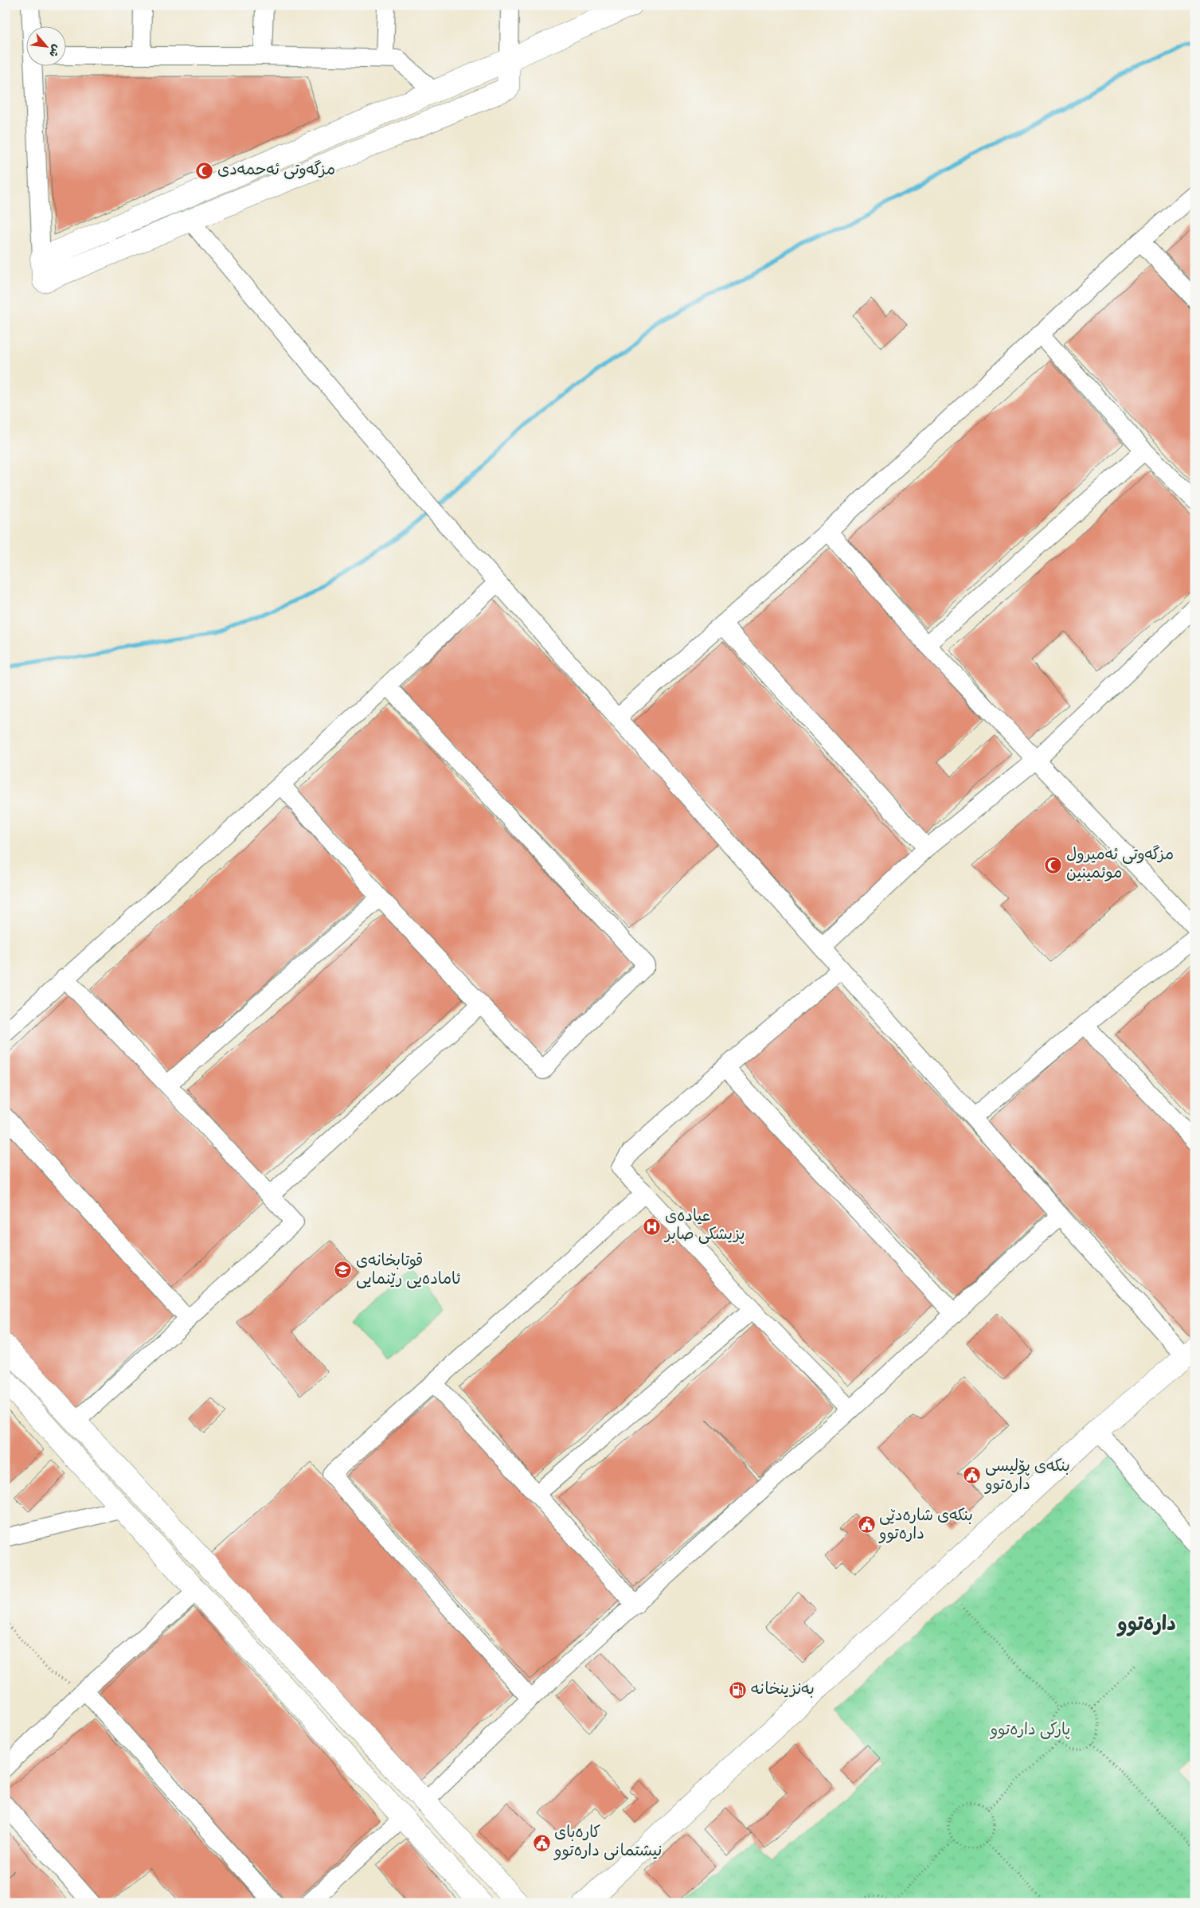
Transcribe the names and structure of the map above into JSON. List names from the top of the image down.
{
  "districts": ["دارەتوو"],
  "parks": ["پارکی دارەتوو"],
  "places": {
    "mosque": ["مزگەوتی ئەحمەدی", "مزگەوتی ئەمیرول موئمینین"],
    "hospital": ["عیادەی پزیشکی صابر"],
    "school or university": ["قوتابخانەی ئامادەیی رێنمایی"],
    "public building": ["بنکەی پۆلیسی دارەتوو", "بنکەی شارەدێی دارەتوو", "کارەبای نیشتمانی دارەتوو"],
    "fuel station": ["بەنزینخانە"]
  },
  "north": "bottom right"
}
